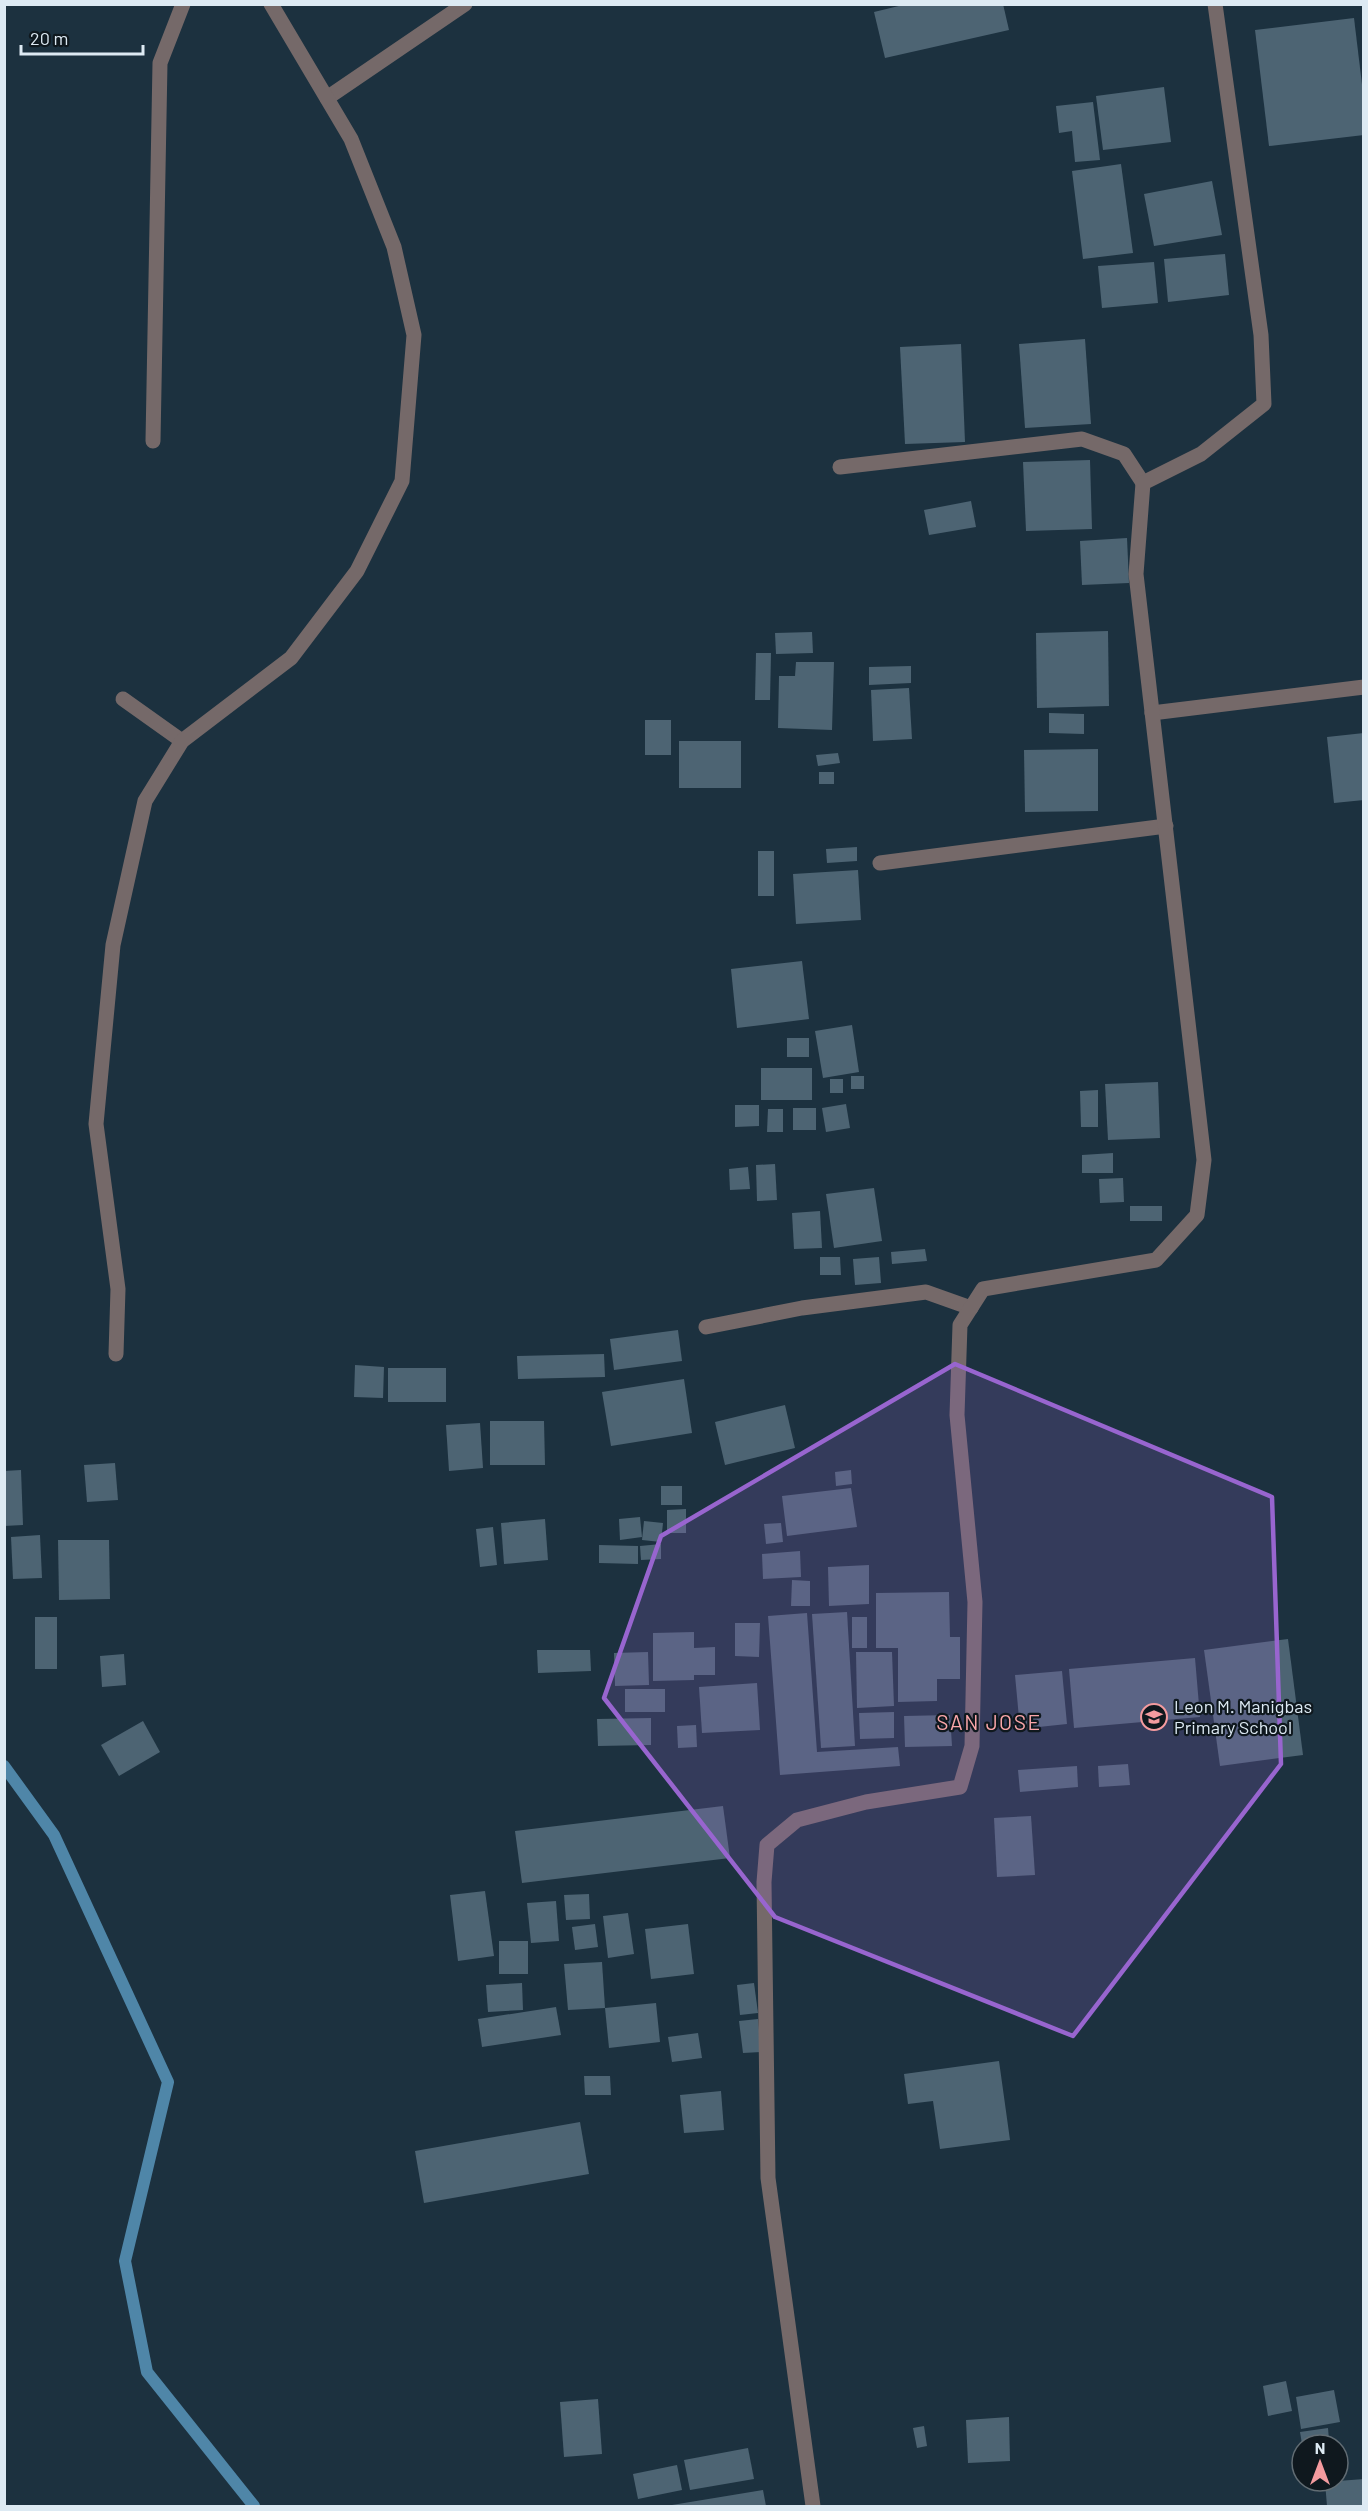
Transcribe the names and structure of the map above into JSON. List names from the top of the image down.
{
  "districts": ["SAN JOSE"],
  "places": {
    "school or university": ["Leon M. Manigbas Primary School"]
  },
  "scale_bar": "20 m",
  "north": "top"
}
